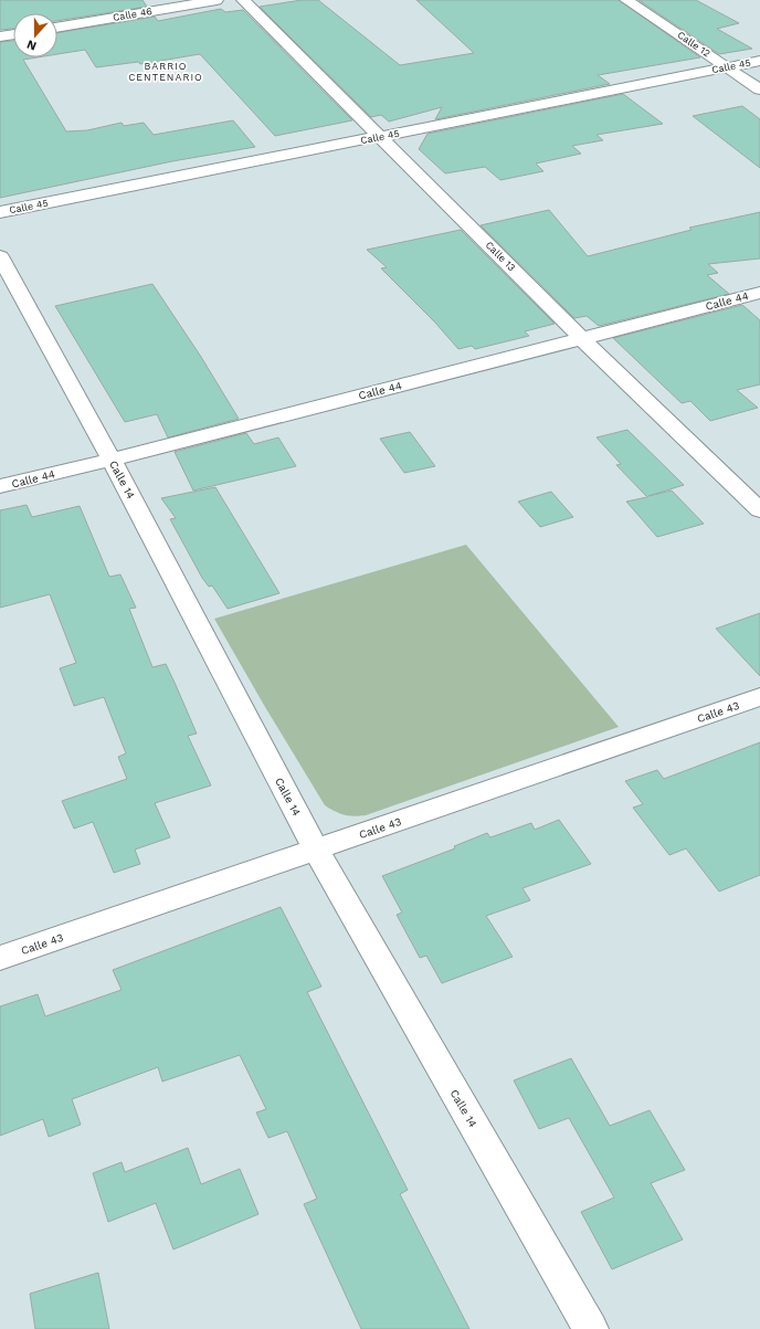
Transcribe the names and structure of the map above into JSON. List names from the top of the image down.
{
  "streets": {
    "street": [
      "Calle 46",
      "Calle 12",
      "Calle 45",
      "Calle 13",
      "Calle 44",
      "Calle 14",
      "Calle 43"
    ]
  },
  "crossings": [
    ["Calle 12", "Calle 45"],
    ["Calle 45", "Calle 13"],
    ["Calle 13", "Calle 44"],
    ["Calle 44", "Calle 14"],
    ["Calle 14", "Calle 43"]
  ],
  "districts": ["BARRIO CENTENARIO"],
  "north": "bottom"
}
